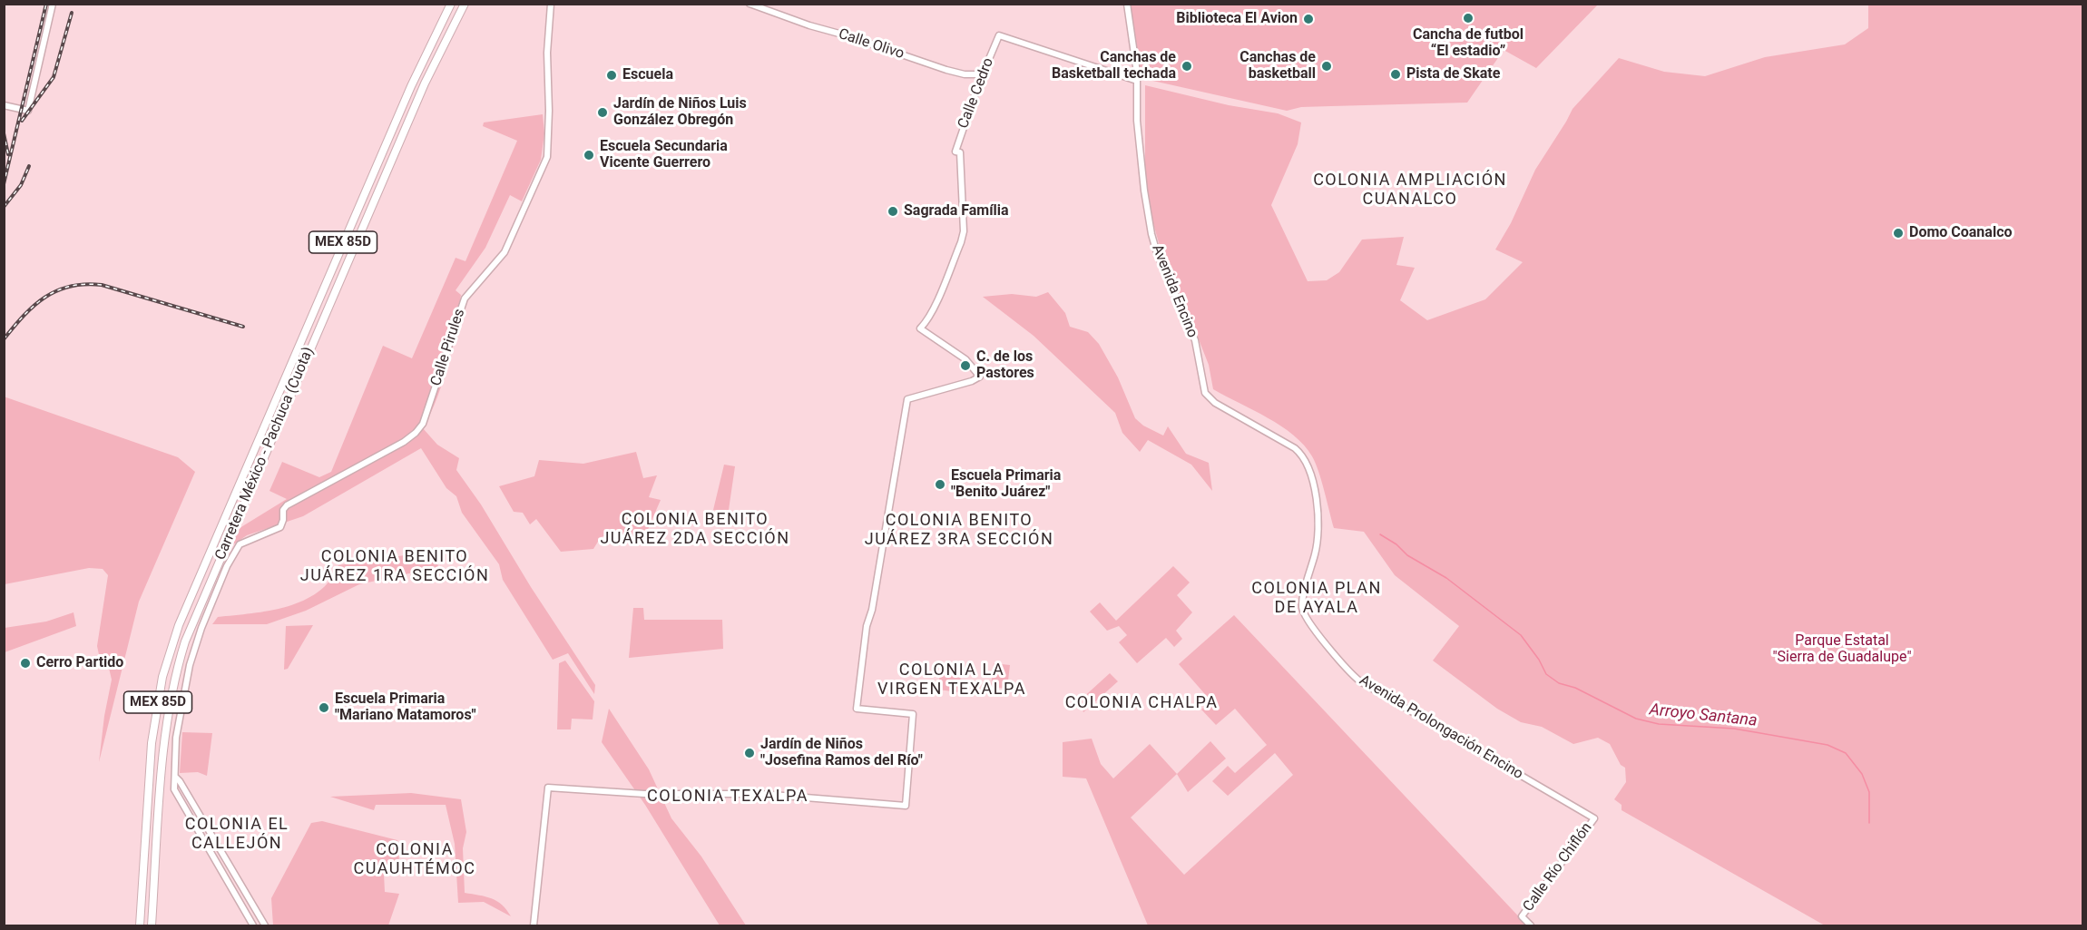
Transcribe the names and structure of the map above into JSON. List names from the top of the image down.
{
  "streets": {
    "highway": ["MEX 85D", "Carretera México - Pachuca (Cuota)"],
    "street": [
      "Calle Olivo",
      "Calle Cedro",
      "Avenida Encino",
      "Calle Pirules",
      "Avenida Prolongación Encino",
      "Calle Río Chiflón"
    ]
  },
  "crossings": [
    ["Calle Olivo", "Calle Cedro"],
    ["Calle Cedro", "Avenida Encino"],
    ["Avenida Encino", "Avenida Prolongación Encino"],
    ["Avenida Prolongación Encino", "Calle Río Chiflón"]
  ],
  "districts": [
    "COLONIA AMPLIACIÓN CUANALCO",
    "COLONIA BENITO JUÁREZ 2DA SECCIÓN",
    "COLONIA BENITO JUÁREZ 3RA SECCIÓN",
    "COLONIA BENITO JUÁREZ 1RA SECCIÓN",
    "COLONIA PLAN DE AYALA",
    "COLONIA LA VIRGEN TEXALPA",
    "COLONIA CHALPA",
    "COLONIA TEXALPA",
    "COLONIA EL CALLEJÓN",
    "COLONIA CUAUHTÉMOC"
  ],
  "water": ["Arroyo Santana"],
  "parks": ["Parque Estatal \"Sierra de Guadalupe\""],
  "places": [
    "Cancha de futbol “El estadio”",
    "Biblioteca El Avion",
    "Canchas de Basketball techada",
    "Canchas de basketball",
    "Pista de Skate",
    "Escuela",
    "Jardín de Niños Luis González Obregón",
    "Escuela Secundaria Vicente Guerrero",
    "Sagrada Família",
    "Domo Coanalco",
    "C. de los Pastores",
    "Escuela Primaria \"Benito Juárez\"",
    "Cerro Partido",
    "Escuela Primaria \"Mariano Matamoros\"",
    "Jardín de Niños \"Josefina Ramos del Río\""
  ]
}
